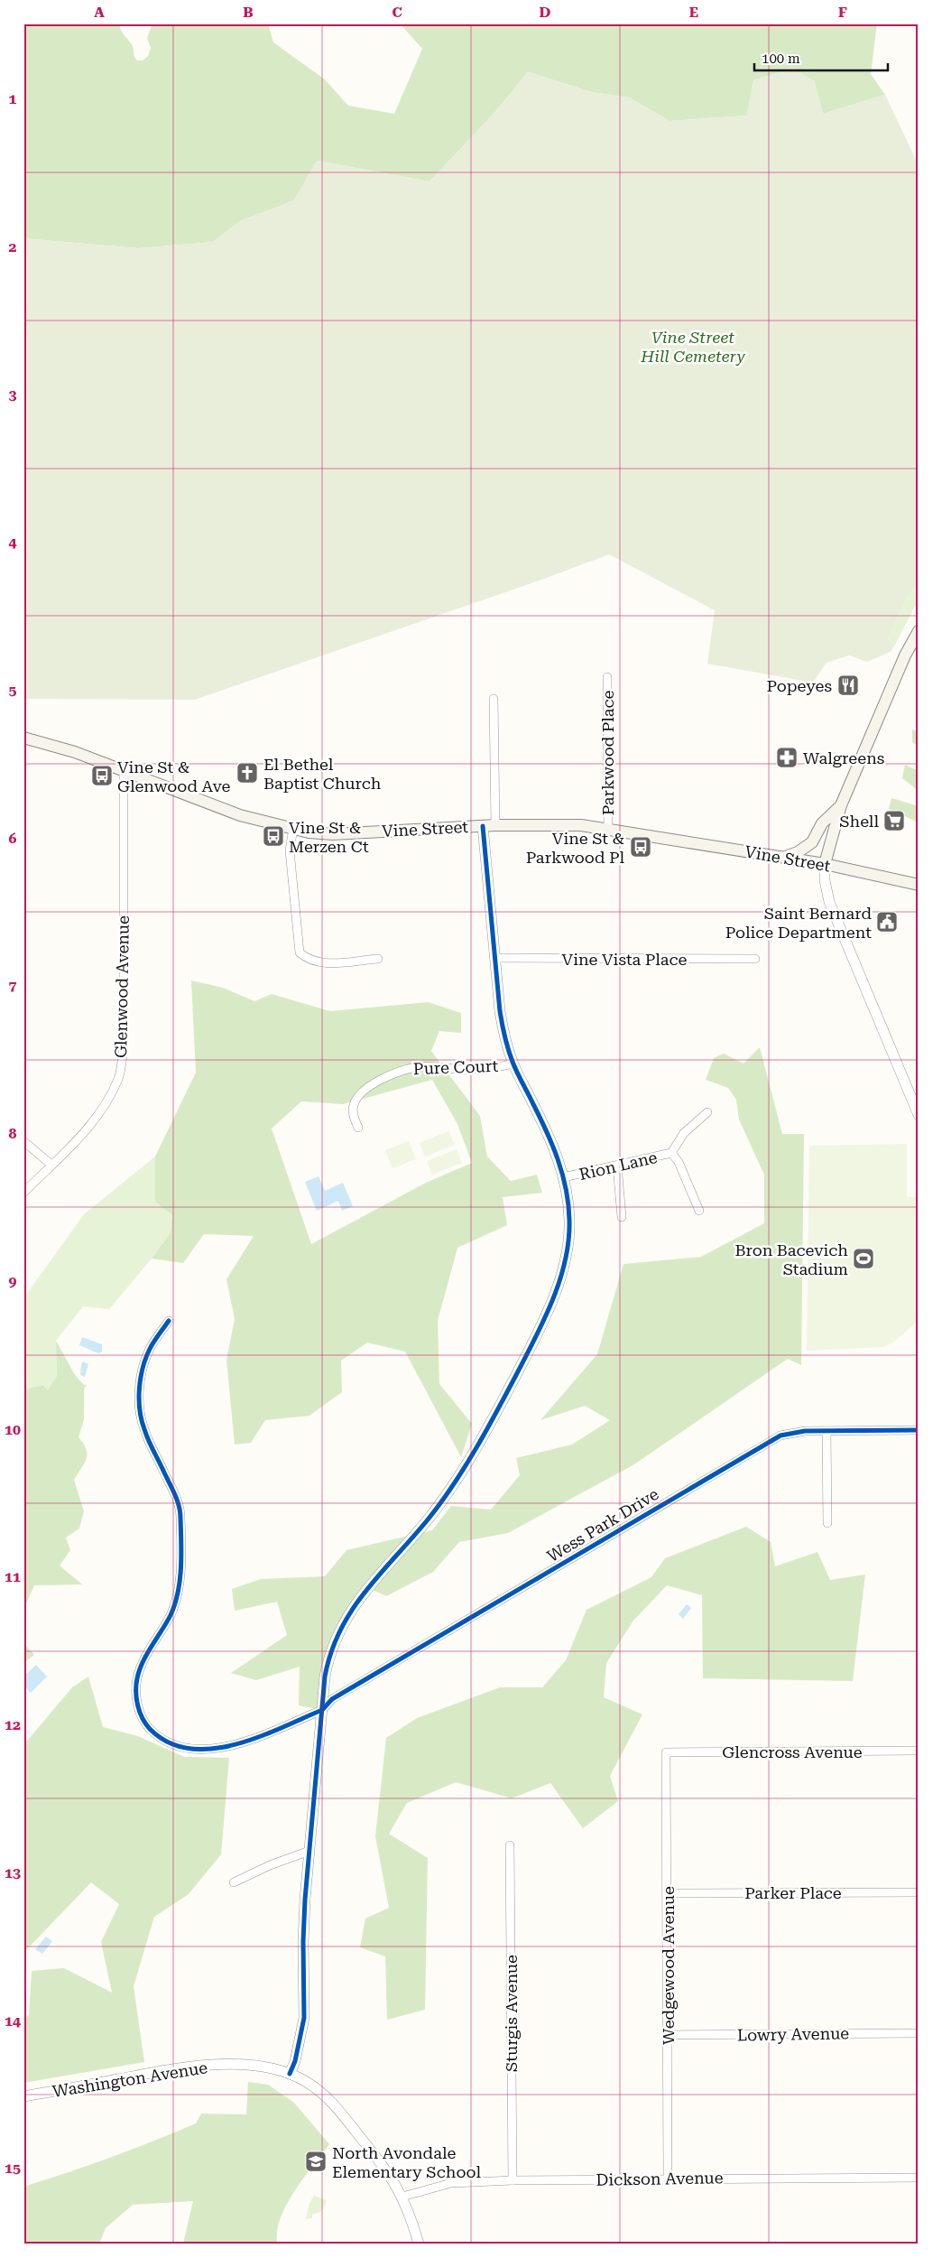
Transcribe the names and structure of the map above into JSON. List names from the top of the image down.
{
  "streets": {
    "main road": ["Vine Street"],
    "street": [
      "Parkwood Place",
      "Vine Vista Place",
      "Glenwood Avenue",
      "Pure Court",
      "Rion Lane",
      "Wess Park Drive",
      "Glencross Avenue",
      "Parker Place",
      "Wedgewood Avenue",
      "Sturgis Avenue",
      "Lowry Avenue",
      "Washington Avenue",
      "Dickson Avenue"
    ]
  },
  "crossings": [
    ["Parkwood Place", "Vine Street"],
    ["Vine Street", "Glenwood Avenue"],
    ["Glencross Avenue", "Wedgewood Avenue"],
    ["Parker Place", "Wedgewood Avenue"],
    ["Wedgewood Avenue", "Lowry Avenue"],
    ["Wedgewood Avenue", "Dickson Avenue"],
    ["Sturgis Avenue", "Dickson Avenue"],
    ["Washington Avenue", "Dickson Avenue"]
  ],
  "parks": ["Vine Street Hill Cemetery"],
  "places": {
    "restaurant": ["Popeyes"],
    "pharmacy": ["Walgreens"],
    "church": ["El Bethel Baptist Church"],
    "bus stop": ["Vine St & Glenwood Ave", "Vine St & Merzen Ct", "Vine St & Parkwood Pl"],
    "supermarket": ["Shell"],
    "public building": ["Saint Bernard Police Department"],
    "sports": ["Bron Bacevich Stadium"],
    "school or university": ["North Avondale Elementary School"]
  },
  "scale_bar": "100 m",
  "grid": {
    "columns": [
      "A",
      "B",
      "C",
      "D",
      "E",
      "F"
    ],
    "rows": [
      "1",
      "2",
      "3",
      "4",
      "5",
      "6",
      "7",
      "8",
      "9",
      "10",
      "11",
      "12",
      "13",
      "14",
      "15"
    ]
  }
}
